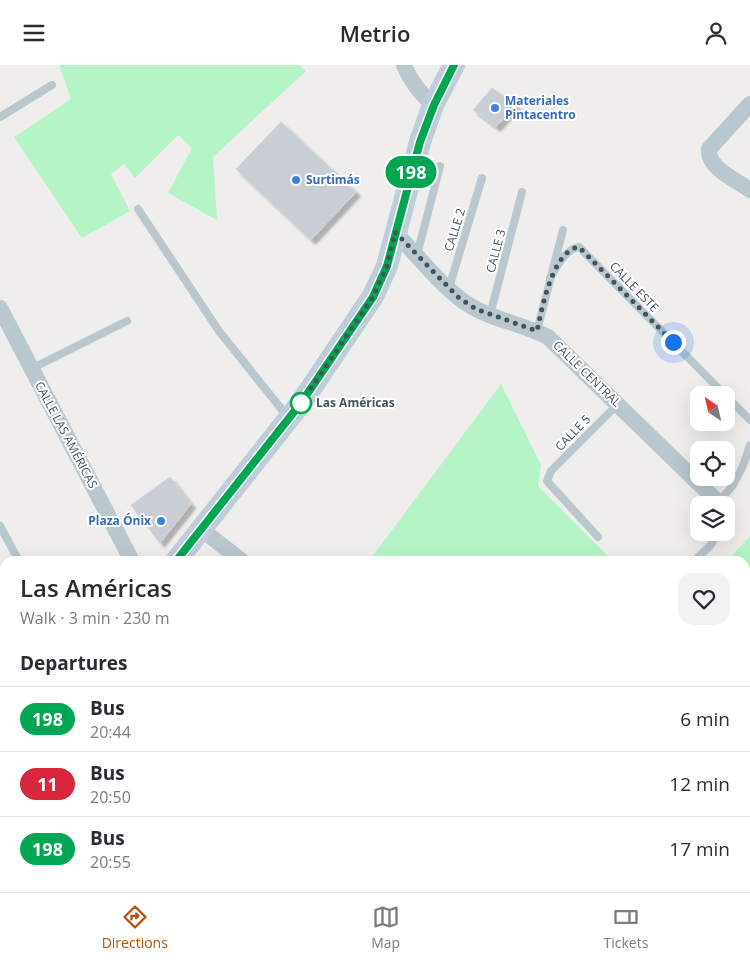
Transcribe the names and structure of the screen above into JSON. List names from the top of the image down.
{
  "streets": {
    "street": ["CALLE CENTRAL", "CALLE LAS AMÉRICAS"],
    "lane": [
      "CALLE 2",
      "CALLE 3",
      "CALLE ESTE",
      "CALLE 5"
    ]
  },
  "crossings": [
    ["CALLE 2", "CALLE CENTRAL"],
    ["CALLE 3", "CALLE CENTRAL"],
    ["CALLE CENTRAL", "CALLE 5"]
  ],
  "places": [
    "Materiales Pintacentro",
    "Surtimás",
    "Las Américas",
    "Plaza Ónix"
  ],
  "lines": ["bus line 198"],
  "north": "top left",
  "page": {
    "header": "Metrio",
    "on_map": "198",
    "heading": [
      ["Las Américas", "Walk · 3 min · 230 m"],
      "Departures"
    ],
    "list": [
      {
        "mark": "198",
        "name": "Bus",
        "note": "20:44",
        "value": "6 min"
      },
      {
        "mark": "11",
        "name": "Bus",
        "note": "20:50",
        "value": "12 min"
      },
      {
        "mark": "198",
        "name": "Bus",
        "note": "20:55",
        "value": "17 min"
      }
    ],
    "tabs": ["Directions", "Map", "Tickets"]
  }
}
